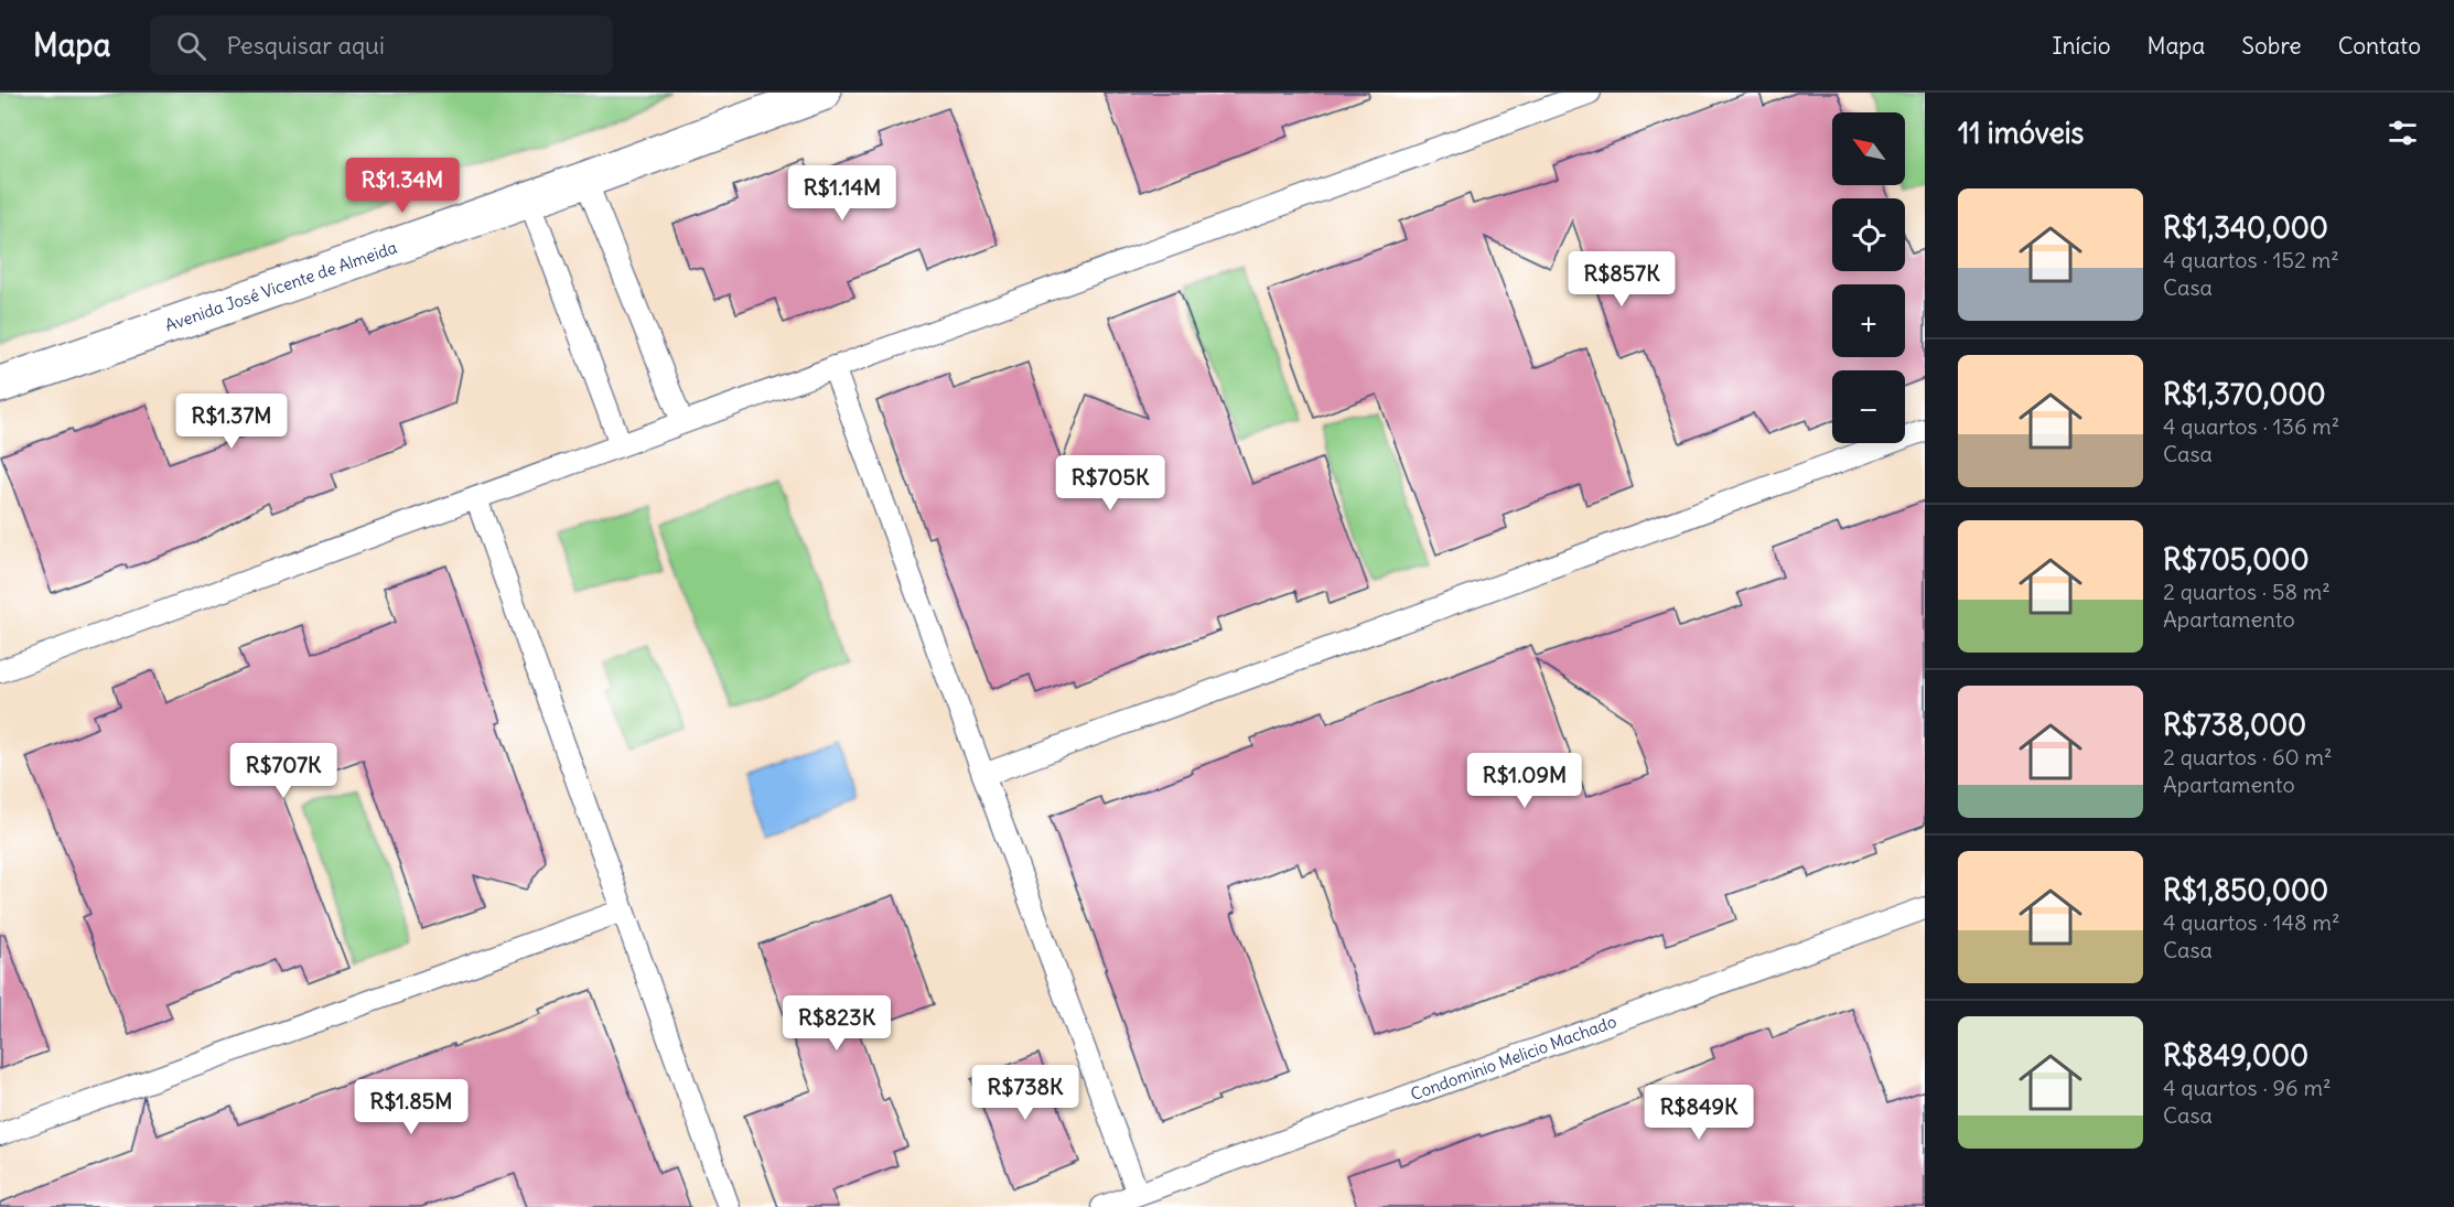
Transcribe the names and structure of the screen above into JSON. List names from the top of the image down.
{
  "streets": {
    "street": ["Avenida José Vicente de Almeida"],
    "lane": ["Condominio Melicio Machado"]
  },
  "north": "top left",
  "page": {
    "header": "Mapa",
    "search": "Pesquisar aqui",
    "nav": [
      "Início",
      "Mapa",
      "Sobre",
      "Contato"
    ],
    "heading": "11 imóveis",
    "map_buttons": ["+", "−"],
    "price": [
      "R$1.34M",
      "R$1.14M",
      "R$857K",
      "R$1.37M",
      "R$705K",
      "R$707K",
      "R$1.09M",
      "R$823K",
      "R$738K",
      "R$1.85M",
      "R$849K"
    ],
    "list": [
      {
        "name": "R$1,340,000",
        "note": "4 quartos · 152 m² · Casa"
      },
      {
        "name": "R$1,370,000",
        "note": "4 quartos · 136 m² · Casa"
      },
      {
        "name": "R$705,000",
        "note": "2 quartos · 58 m² · Apartamento"
      },
      {
        "name": "R$738,000",
        "note": "2 quartos · 60 m² · Apartamento"
      },
      {
        "name": "R$1,850,000",
        "note": "4 quartos · 148 m² · Casa"
      },
      {
        "name": "R$849,000",
        "note": "4 quartos · 96 m² · Casa"
      }
    ]
  }
}
